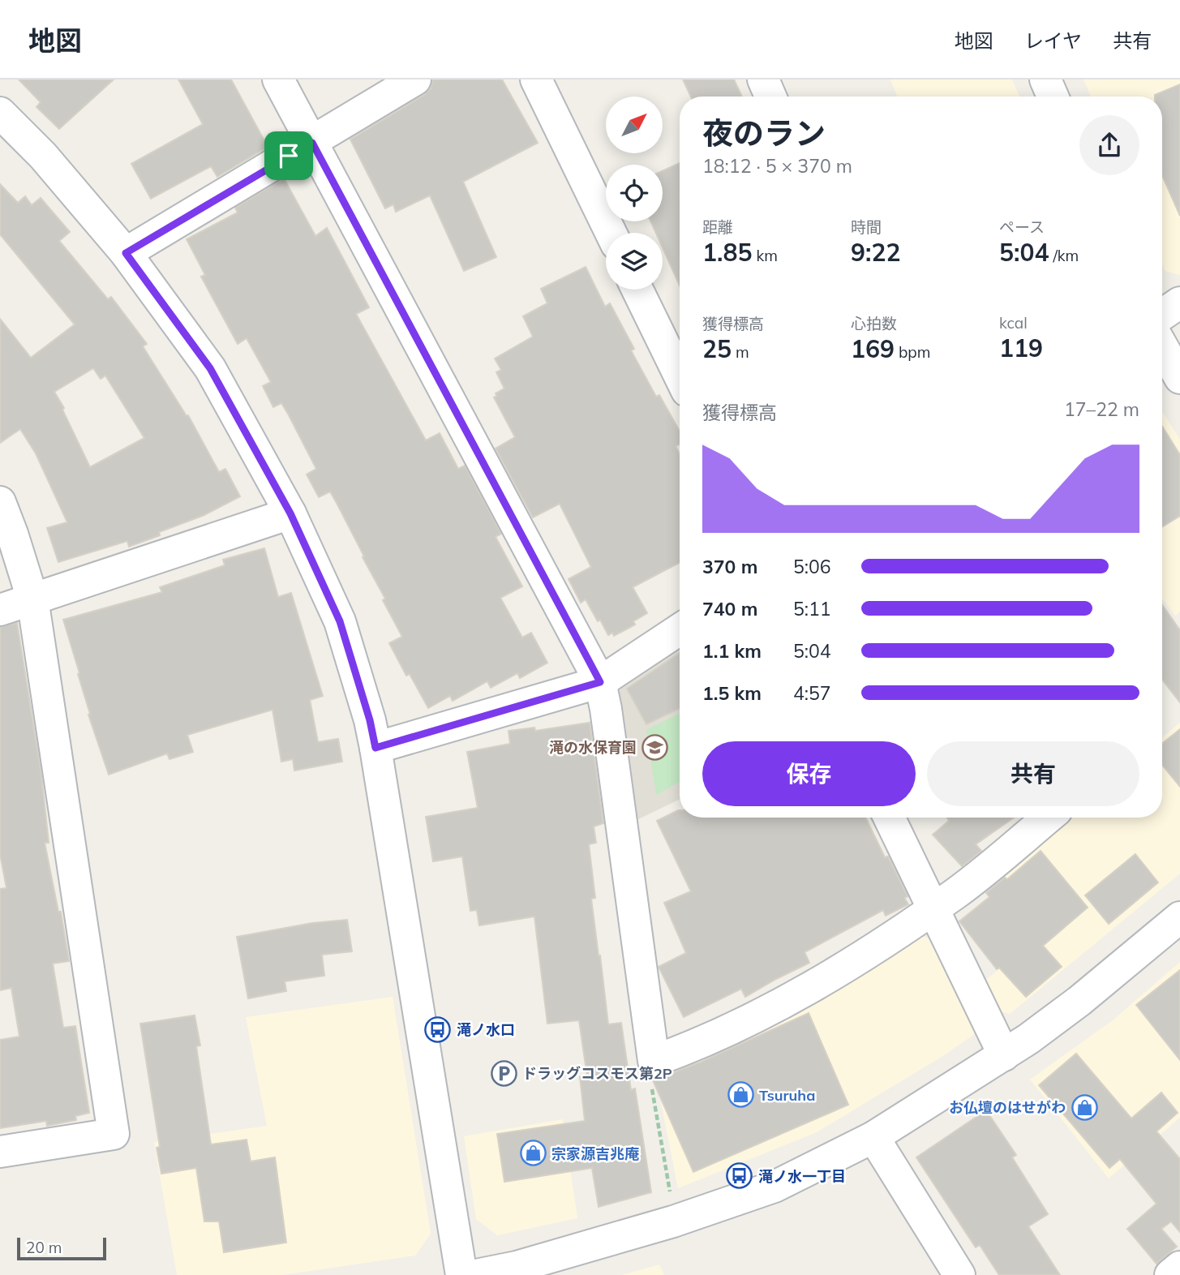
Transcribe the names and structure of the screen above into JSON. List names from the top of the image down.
{
  "places": {
    "school or university": ["滝の水保育園"],
    "bus stop": ["滝ノ水口", "滝ノ水一丁目"],
    "parking": ["ドラッグコスモス第2P"],
    "shop": ["Tsuruha", "お仏壇のはせがわ", "宗家源吉兆庵"]
  },
  "scale_bar": "20 m",
  "north": "top right",
  "page": {
    "header": "地図",
    "nav": ["地図", "レイヤ", "共有"],
    "heading": ["夜のラン", "18:12 · 5 × 370 m"],
    "stats": [
      ["距離", "1.85 km"],
      ["時間", "9:22"],
      ["ペース", "5:04 /km"],
      ["獲得標高", "25 m"],
      ["心拍数", "169 bpm"],
      ["kcal", "119"]
    ],
    "chart": ["獲得標高", "17–22 m"],
    "list": [
      {
        "name": "370 m",
        "note": "5:06"
      },
      {
        "name": "740 m",
        "note": "5:11"
      },
      {
        "name": "1.1 km",
        "note": "5:04"
      },
      {
        "name": "1.5 km",
        "note": "4:57"
      }
    ],
    "buttons": ["保存", "共有"],
    "scale": "20 m"
  }
}
